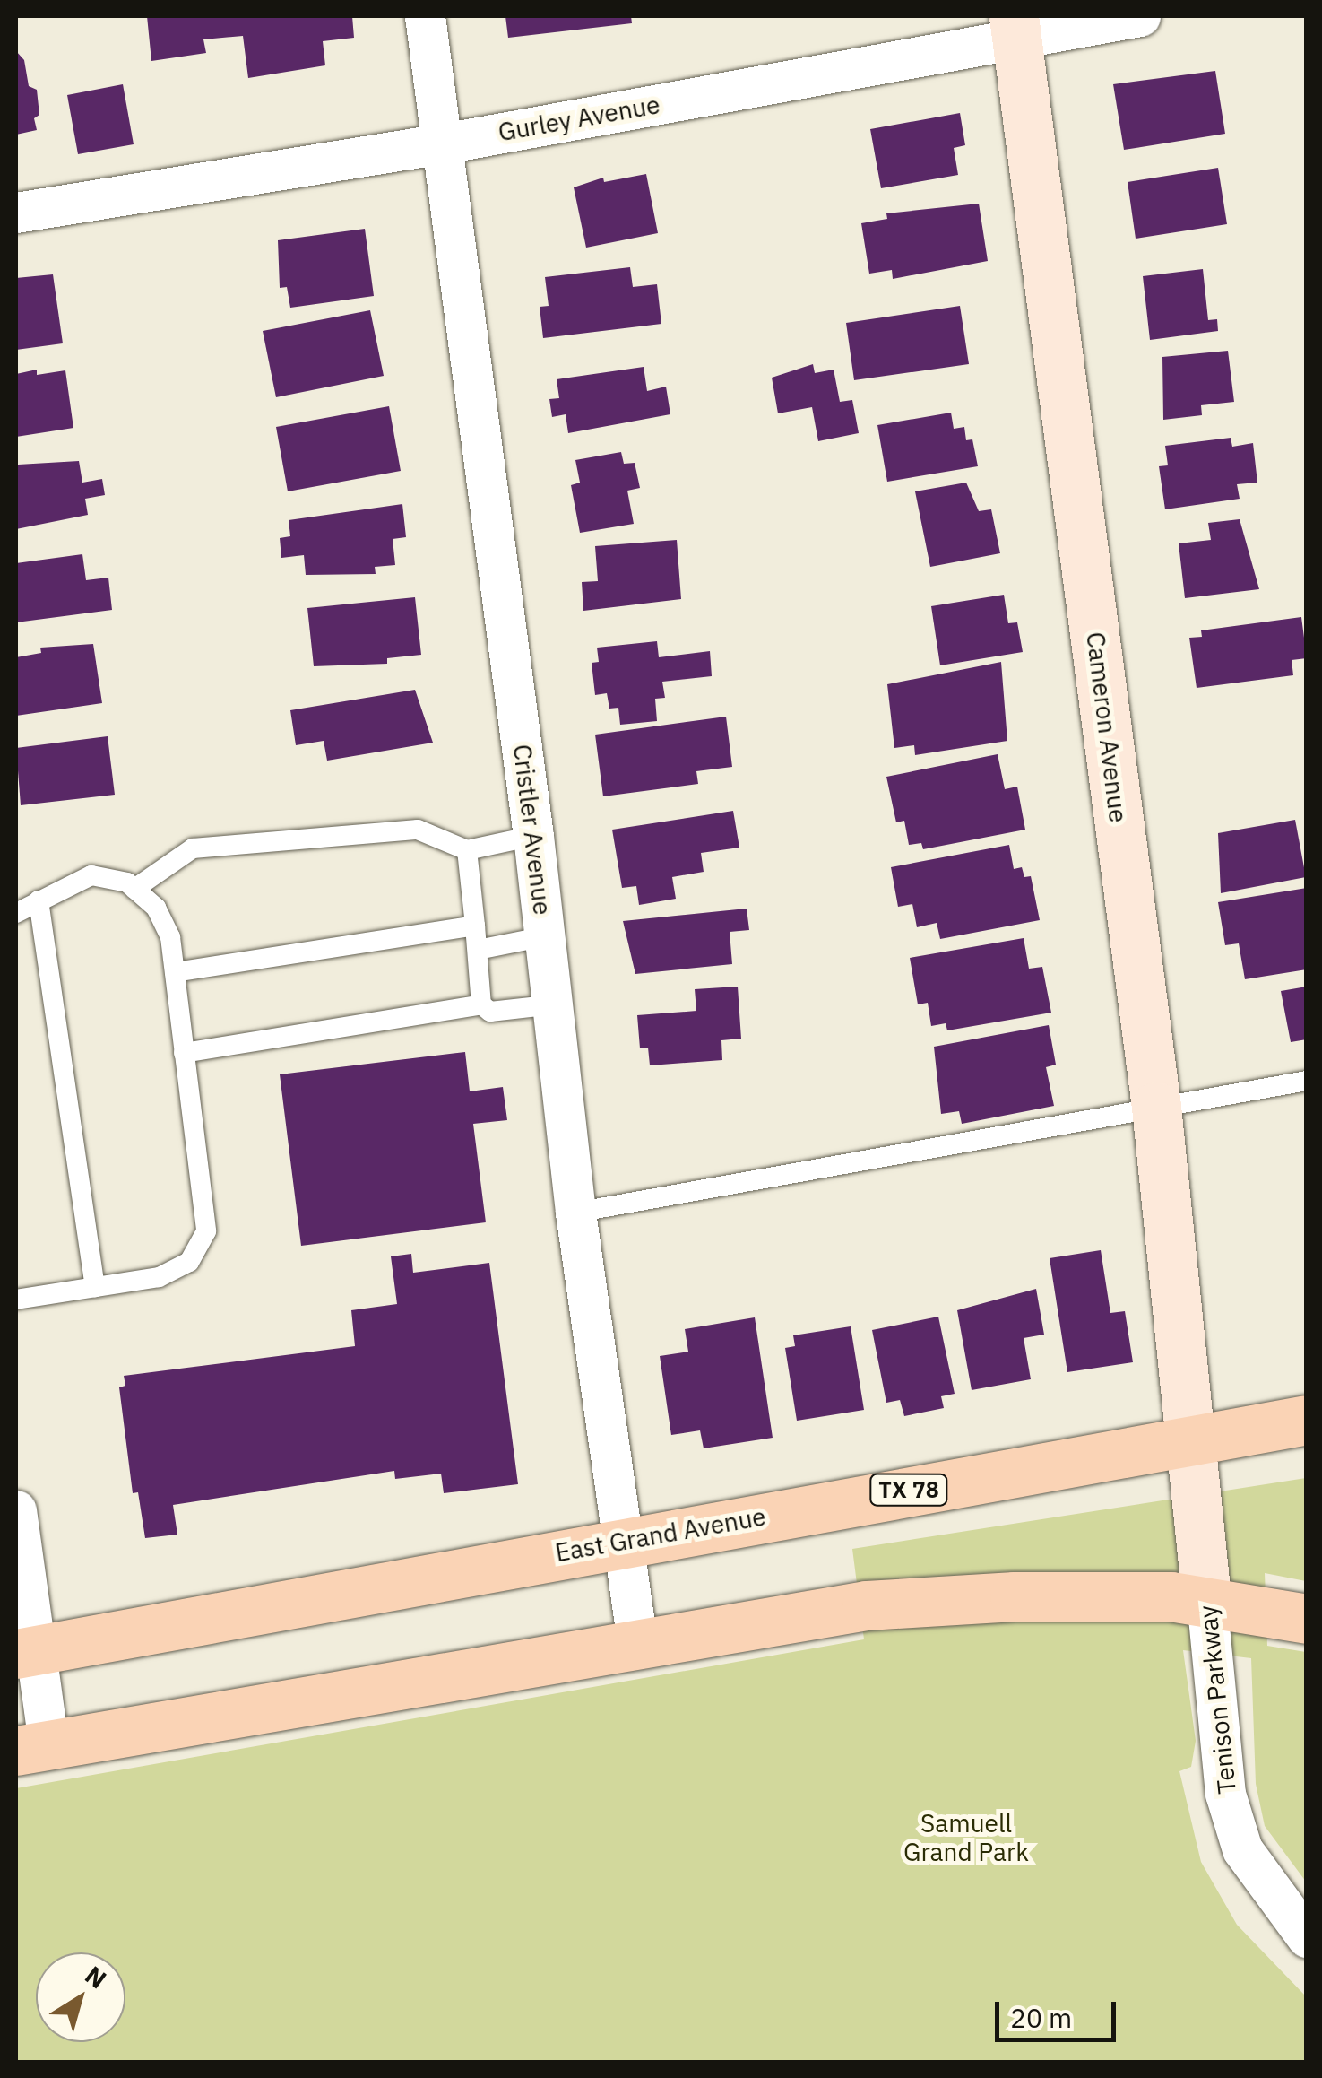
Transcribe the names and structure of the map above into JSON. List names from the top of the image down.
{
  "streets": {
    "main road": ["TX 78", "East Grand Avenue"],
    "street": [
      "Gurley Avenue",
      "Cameron Avenue",
      "Cristler Avenue",
      "Tenison Parkway"
    ]
  },
  "crossings": [
    ["Gurley Avenue", "Cameron Avenue"],
    ["Gurley Avenue", "Cristler Avenue"],
    ["Cameron Avenue", "East Grand Avenue"],
    ["Cameron Avenue", "Tenison Parkway"],
    ["Cristler Avenue", "East Grand Avenue"],
    ["East Grand Avenue", "Tenison Parkway"]
  ],
  "parks": ["Samuell Grand Park"],
  "scale_bar": "20 m",
  "north": "top right"
}
